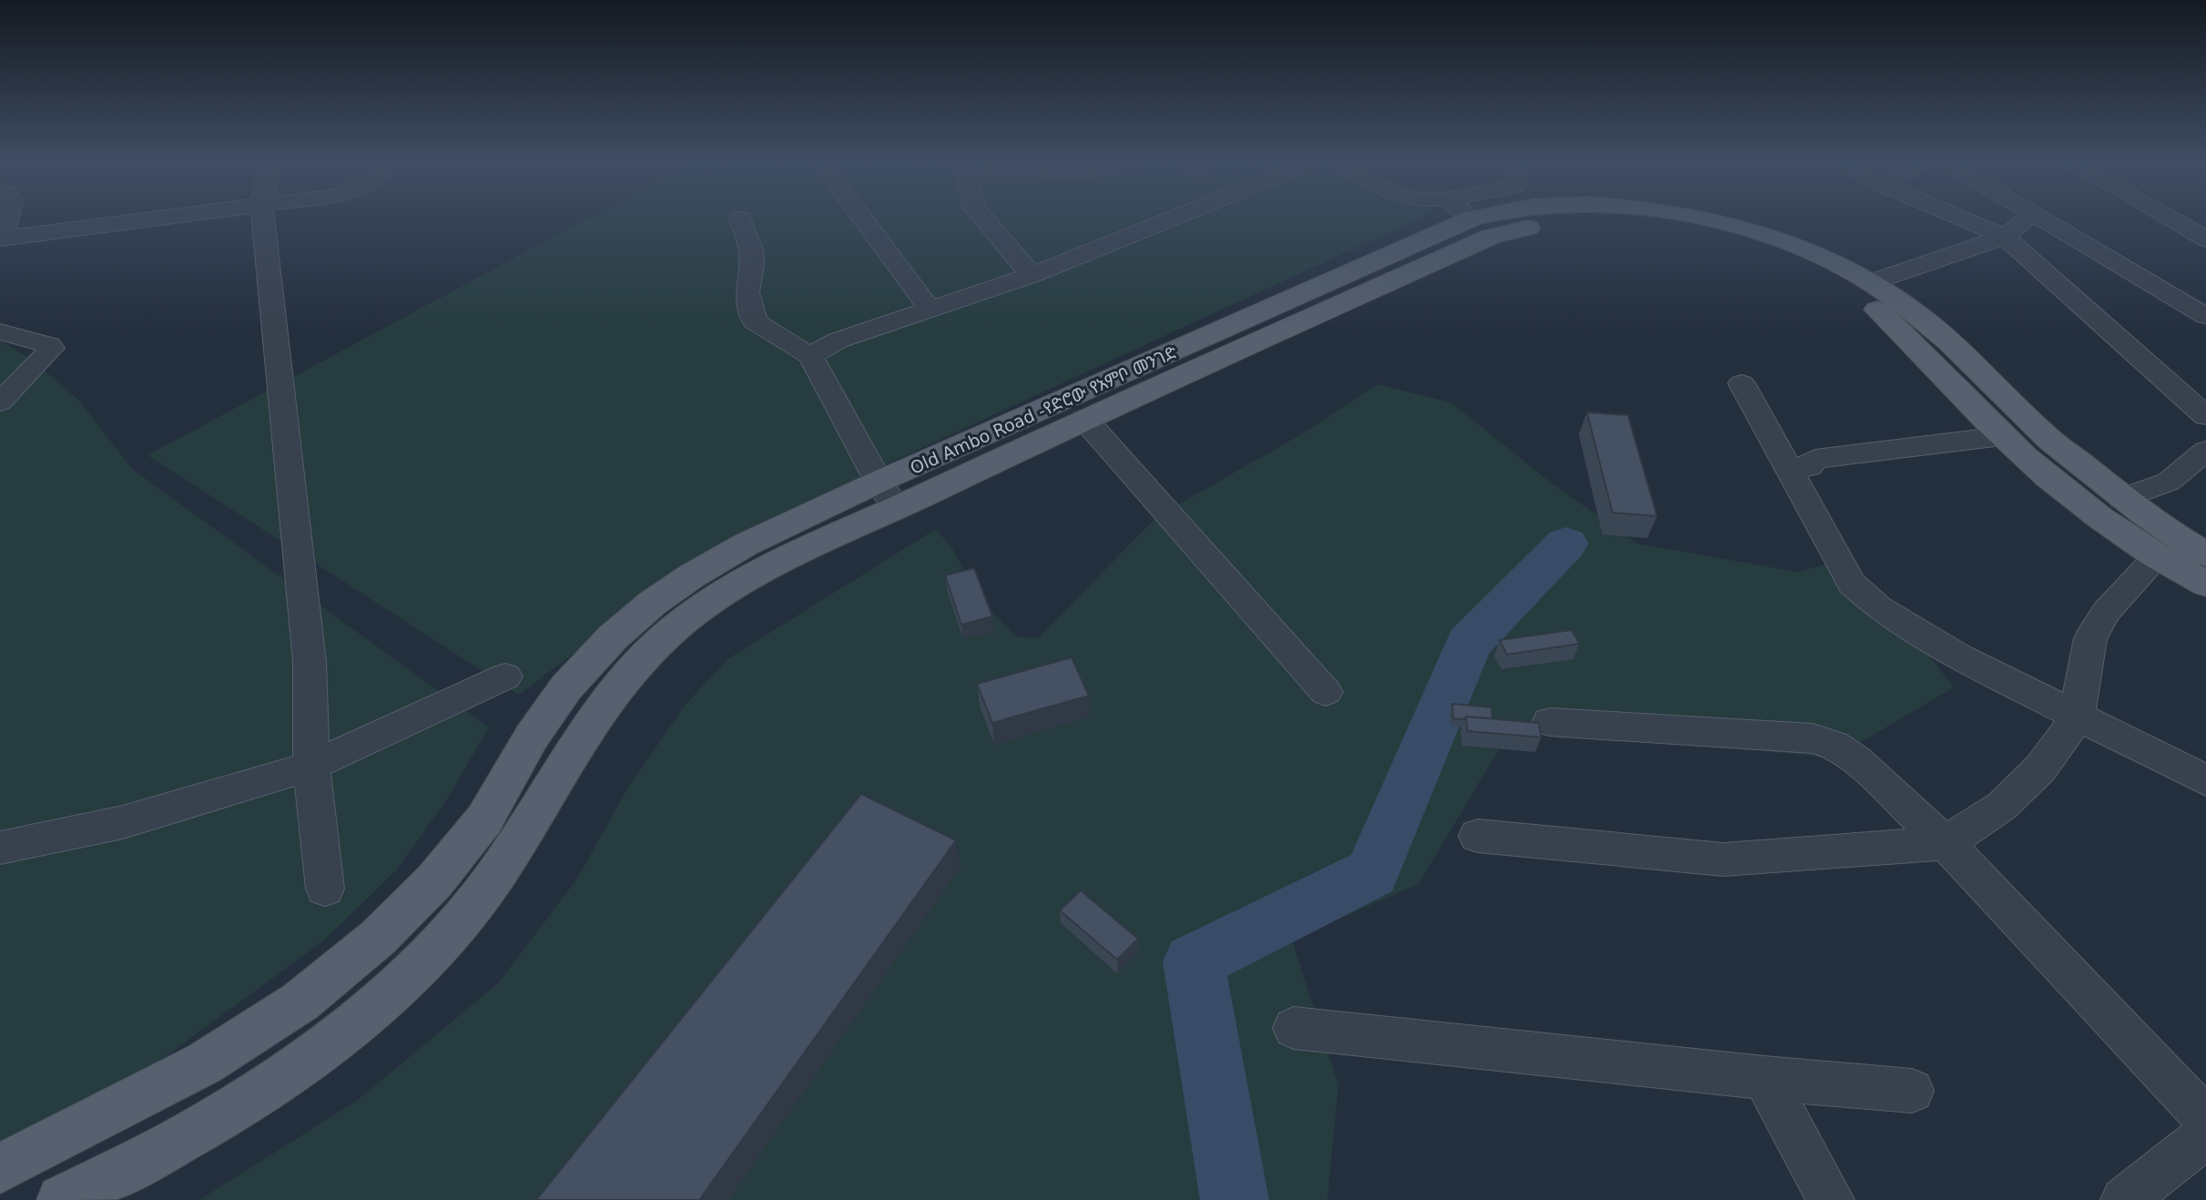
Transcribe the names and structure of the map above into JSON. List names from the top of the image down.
{
  "streets": {
    "main road": ["Old Ambo Road -የድሮው የአምቦ መንገድ"]
  }
}
